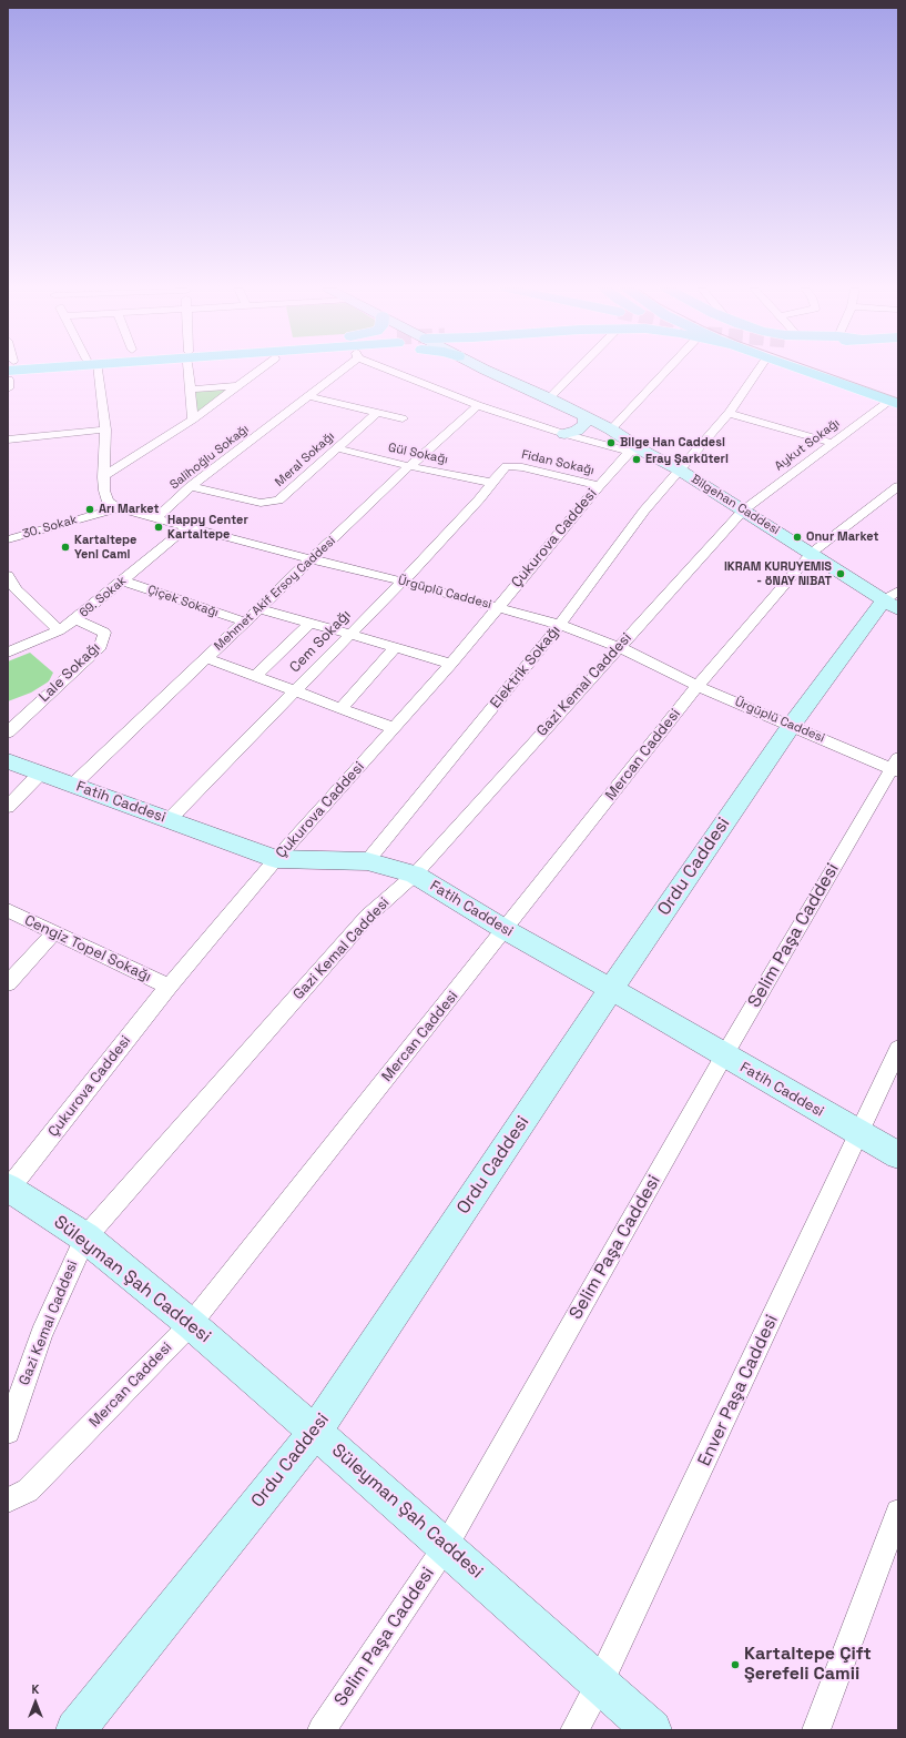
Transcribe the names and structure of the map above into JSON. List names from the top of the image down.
{
  "streets": {
    "street": [
      "Aykut Sokağı",
      "Gül Sokağı",
      "Salihoğlu Sokağı",
      "Meral Sokağı",
      "Fidan Sokağı",
      "Bilgehan Caddesi",
      "30. Sokak",
      "Çukurova Caddesi",
      "Ürgüplü Caddesi",
      "Mehmet Akif Ersoy Caddesi",
      "69. Sokak",
      "Çiçek Sokağı",
      "Cem Sokağı",
      "Elektrik Sokağı",
      "Lale Sokağı",
      "Gazi Kemal Caddesi",
      "Mercan Caddesi",
      "Fatih Caddesi",
      "Ordu Caddesi",
      "Selim Paşa Caddesi",
      "Cengiz Topel Sokağı",
      "Süleyman Şah Caddesi",
      "Enver Paşa Caddesi"
    ]
  },
  "crossings": [
    ["Aykut Sokağı", "Bilgehan Caddesi"],
    ["Aykut Sokağı", "Gazi Kemal Caddesi"],
    ["Gül Sokağı", "Meral Sokağı"],
    ["Gül Sokağı", "Fidan Sokağı"],
    ["Gül Sokağı", "Mehmet Akif Ersoy Caddesi"],
    ["Gül Sokağı", "Cem Sokağı"],
    ["Salihoğlu Sokağı", "Meral Sokağı"],
    ["Salihoğlu Sokağı", "Ürgüplü Caddesi"],
    ["Fidan Sokağı", "Çukurova Caddesi"],
    ["Fidan Sokağı", "Cem Sokağı"],
    ["Bilgehan Caddesi", "Elektrik Sokağı"],
    ["Bilgehan Caddesi", "Gazi Kemal Caddesi"],
    ["Bilgehan Caddesi", "Mercan Caddesi"],
    ["Bilgehan Caddesi", "Ordu Caddesi"],
    ["30. Sokak", "Ürgüplü Caddesi"],
    ["Çukurova Caddesi", "Ürgüplü Caddesi"],
    ["Çukurova Caddesi", "Fatih Caddesi"],
    ["Çukurova Caddesi", "Cengiz Topel Sokağı"],
    ["Çukurova Caddesi", "Süleyman Şah Caddesi"],
    ["Ürgüplü Caddesi", "Mehmet Akif Ersoy Caddesi"],
    ["Ürgüplü Caddesi", "69. Sokak"],
    ["Ürgüplü Caddesi", "Cem Sokağı"],
    ["Ürgüplü Caddesi", "Elektrik Sokağı"],
    ["Ürgüplü Caddesi", "Gazi Kemal Caddesi"],
    ["Ürgüplü Caddesi", "Mercan Caddesi"],
    ["Ürgüplü Caddesi", "Ordu Caddesi"],
    ["Ürgüplü Caddesi", "Selim Paşa Caddesi"],
    ["Mehmet Akif Ersoy Caddesi", "Çiçek Sokağı"],
    ["Mehmet Akif Ersoy Caddesi", "Fatih Caddesi"],
    ["69. Sokak", "Çiçek Sokağı"],
    ["69. Sokak", "Lale Sokağı"],
    ["Cem Sokağı", "Fatih Caddesi"],
    ["Elektrik Sokağı", "Fatih Caddesi"],
    ["Gazi Kemal Caddesi", "Fatih Caddesi"],
    ["Gazi Kemal Caddesi", "Süleyman Şah Caddesi"],
    ["Mercan Caddesi", "Fatih Caddesi"],
    ["Mercan Caddesi", "Süleyman Şah Caddesi"],
    ["Fatih Caddesi", "Ordu Caddesi"],
    ["Fatih Caddesi", "Selim Paşa Caddesi"],
    ["Fatih Caddesi", "Enver Paşa Caddesi"],
    ["Ordu Caddesi", "Süleyman Şah Caddesi"],
    ["Selim Paşa Caddesi", "Süleyman Şah Caddesi"],
    ["Süleyman Şah Caddesi", "Enver Paşa Caddesi"]
  ],
  "places": [
    "Bilge Han Caddesi",
    "Eray Şarküteri",
    "Arı Market",
    "Happy Center Kartaltepe",
    "Onur Market",
    "Kartaltepe Yeni Cami",
    "IKRAM KURUYEMIS - öNAY NIBAT",
    "Kartaltepe Çift Şerefeli Camii"
  ],
  "north": "top"
}
